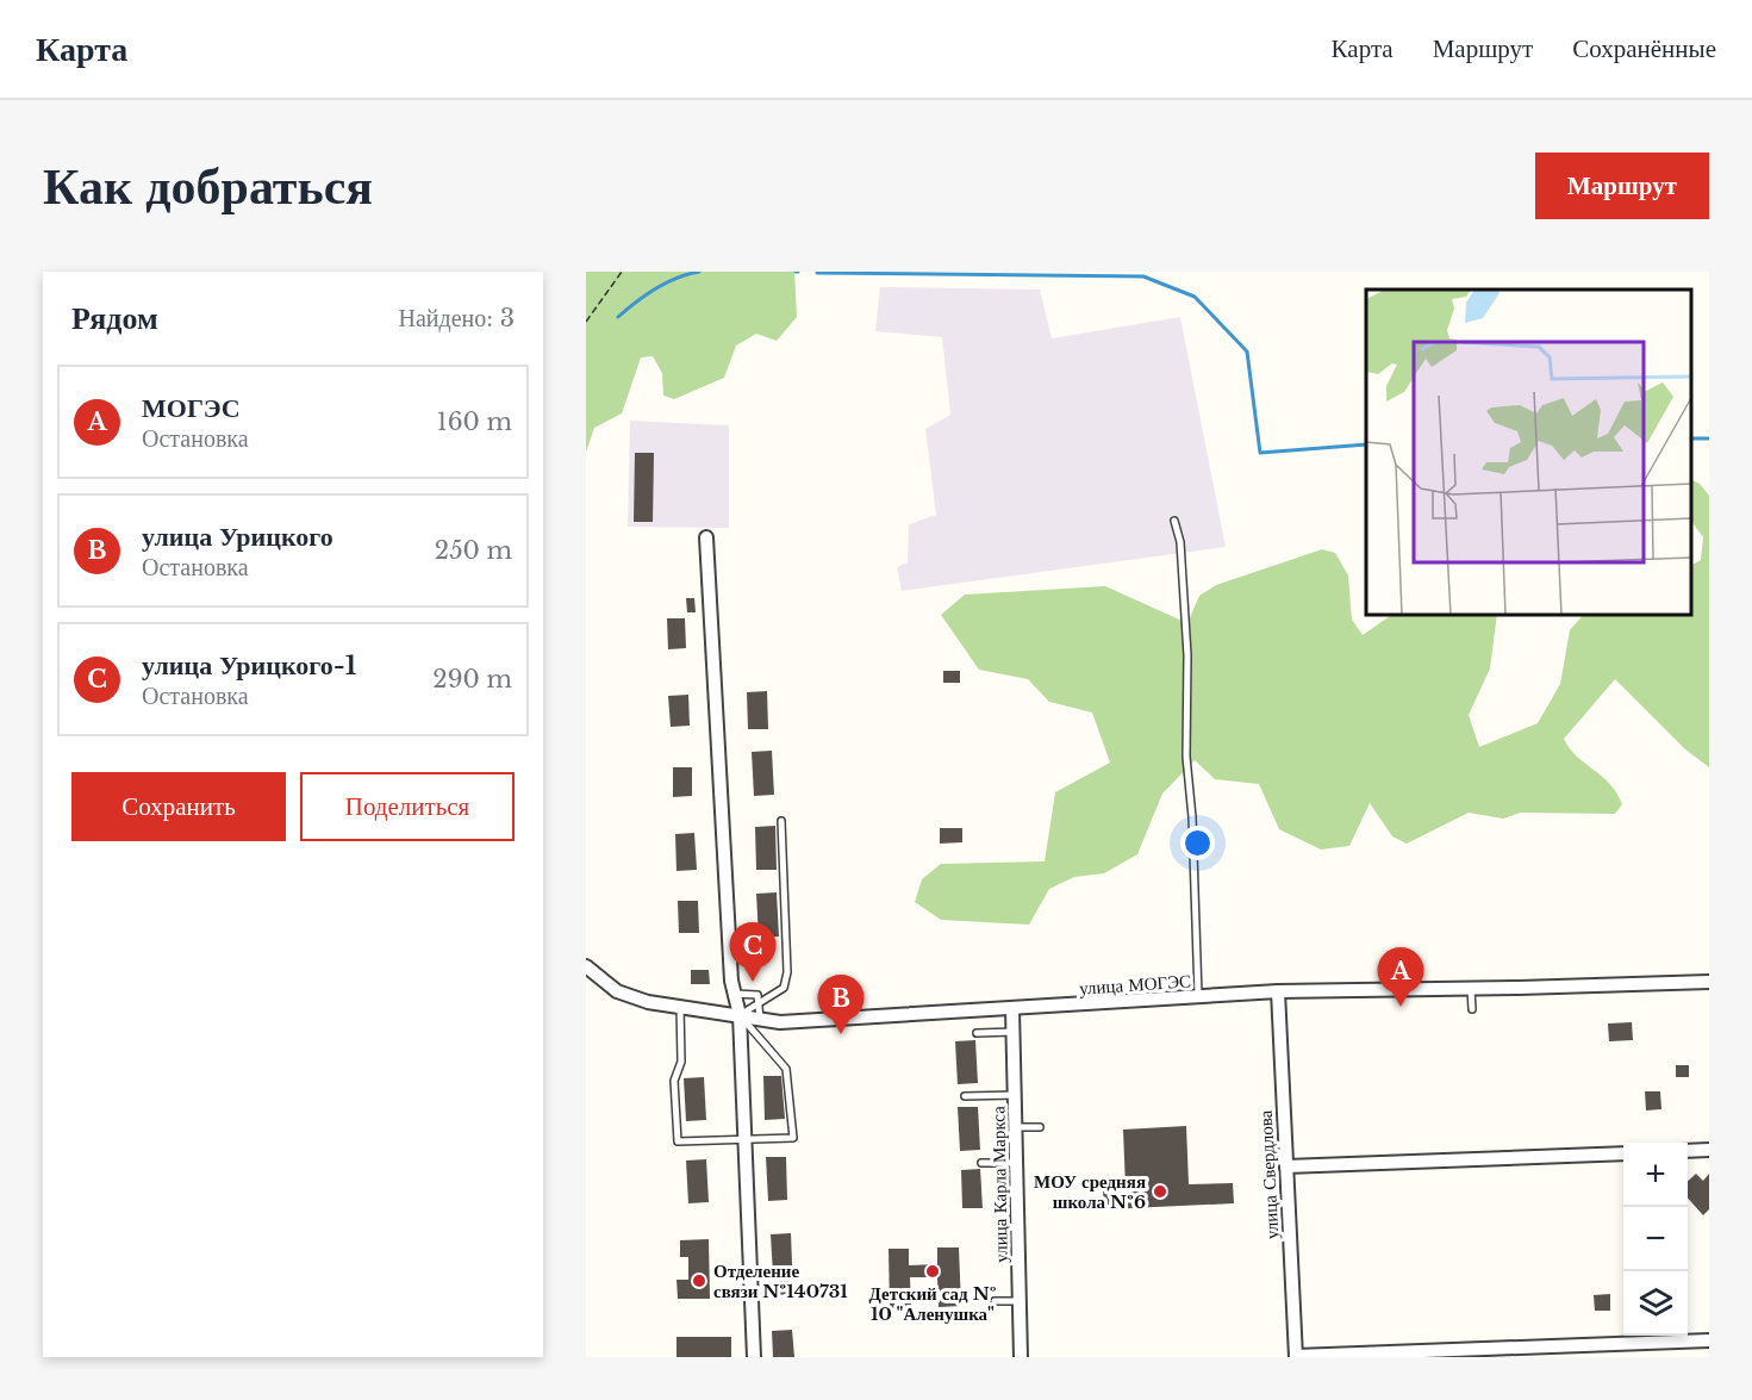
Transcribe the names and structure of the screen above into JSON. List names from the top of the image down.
{
  "streets": {
    "street": ["улица МОГЭС", "улица Свердлова", "улица Карла Маркса"]
  },
  "crossings": [
    ["улица МОГЭС", "улица Свердлова"],
    ["улица МОГЭС", "улица Карла Маркса"]
  ],
  "places": ["МОУ средняя школа №6", "Детский сад № 10 \"Аленушка\"", "Отделение связи №140731"],
  "page": {
    "header": "Карта",
    "nav": ["Карта", "Маршрут", "Сохранённые"],
    "buttons": [
      "Маршрут",
      ["Сохранить", "Поделиться"]
    ],
    "title": "Как добраться",
    "heading": ["Рядом", "Найдено: 3"],
    "list": [
      {
        "mark": "A",
        "name": "МОГЭС",
        "note": "Остановка",
        "value": "160 m"
      },
      {
        "mark": "B",
        "name": "улица Урицкого",
        "note": "Остановка",
        "value": "250 m"
      },
      {
        "mark": "C",
        "name": "улица Урицкого-1",
        "note": "Остановка",
        "value": "290 m"
      }
    ],
    "pins": ["C", "A", "B"],
    "map_buttons": ["+", "−"]
  }
}
